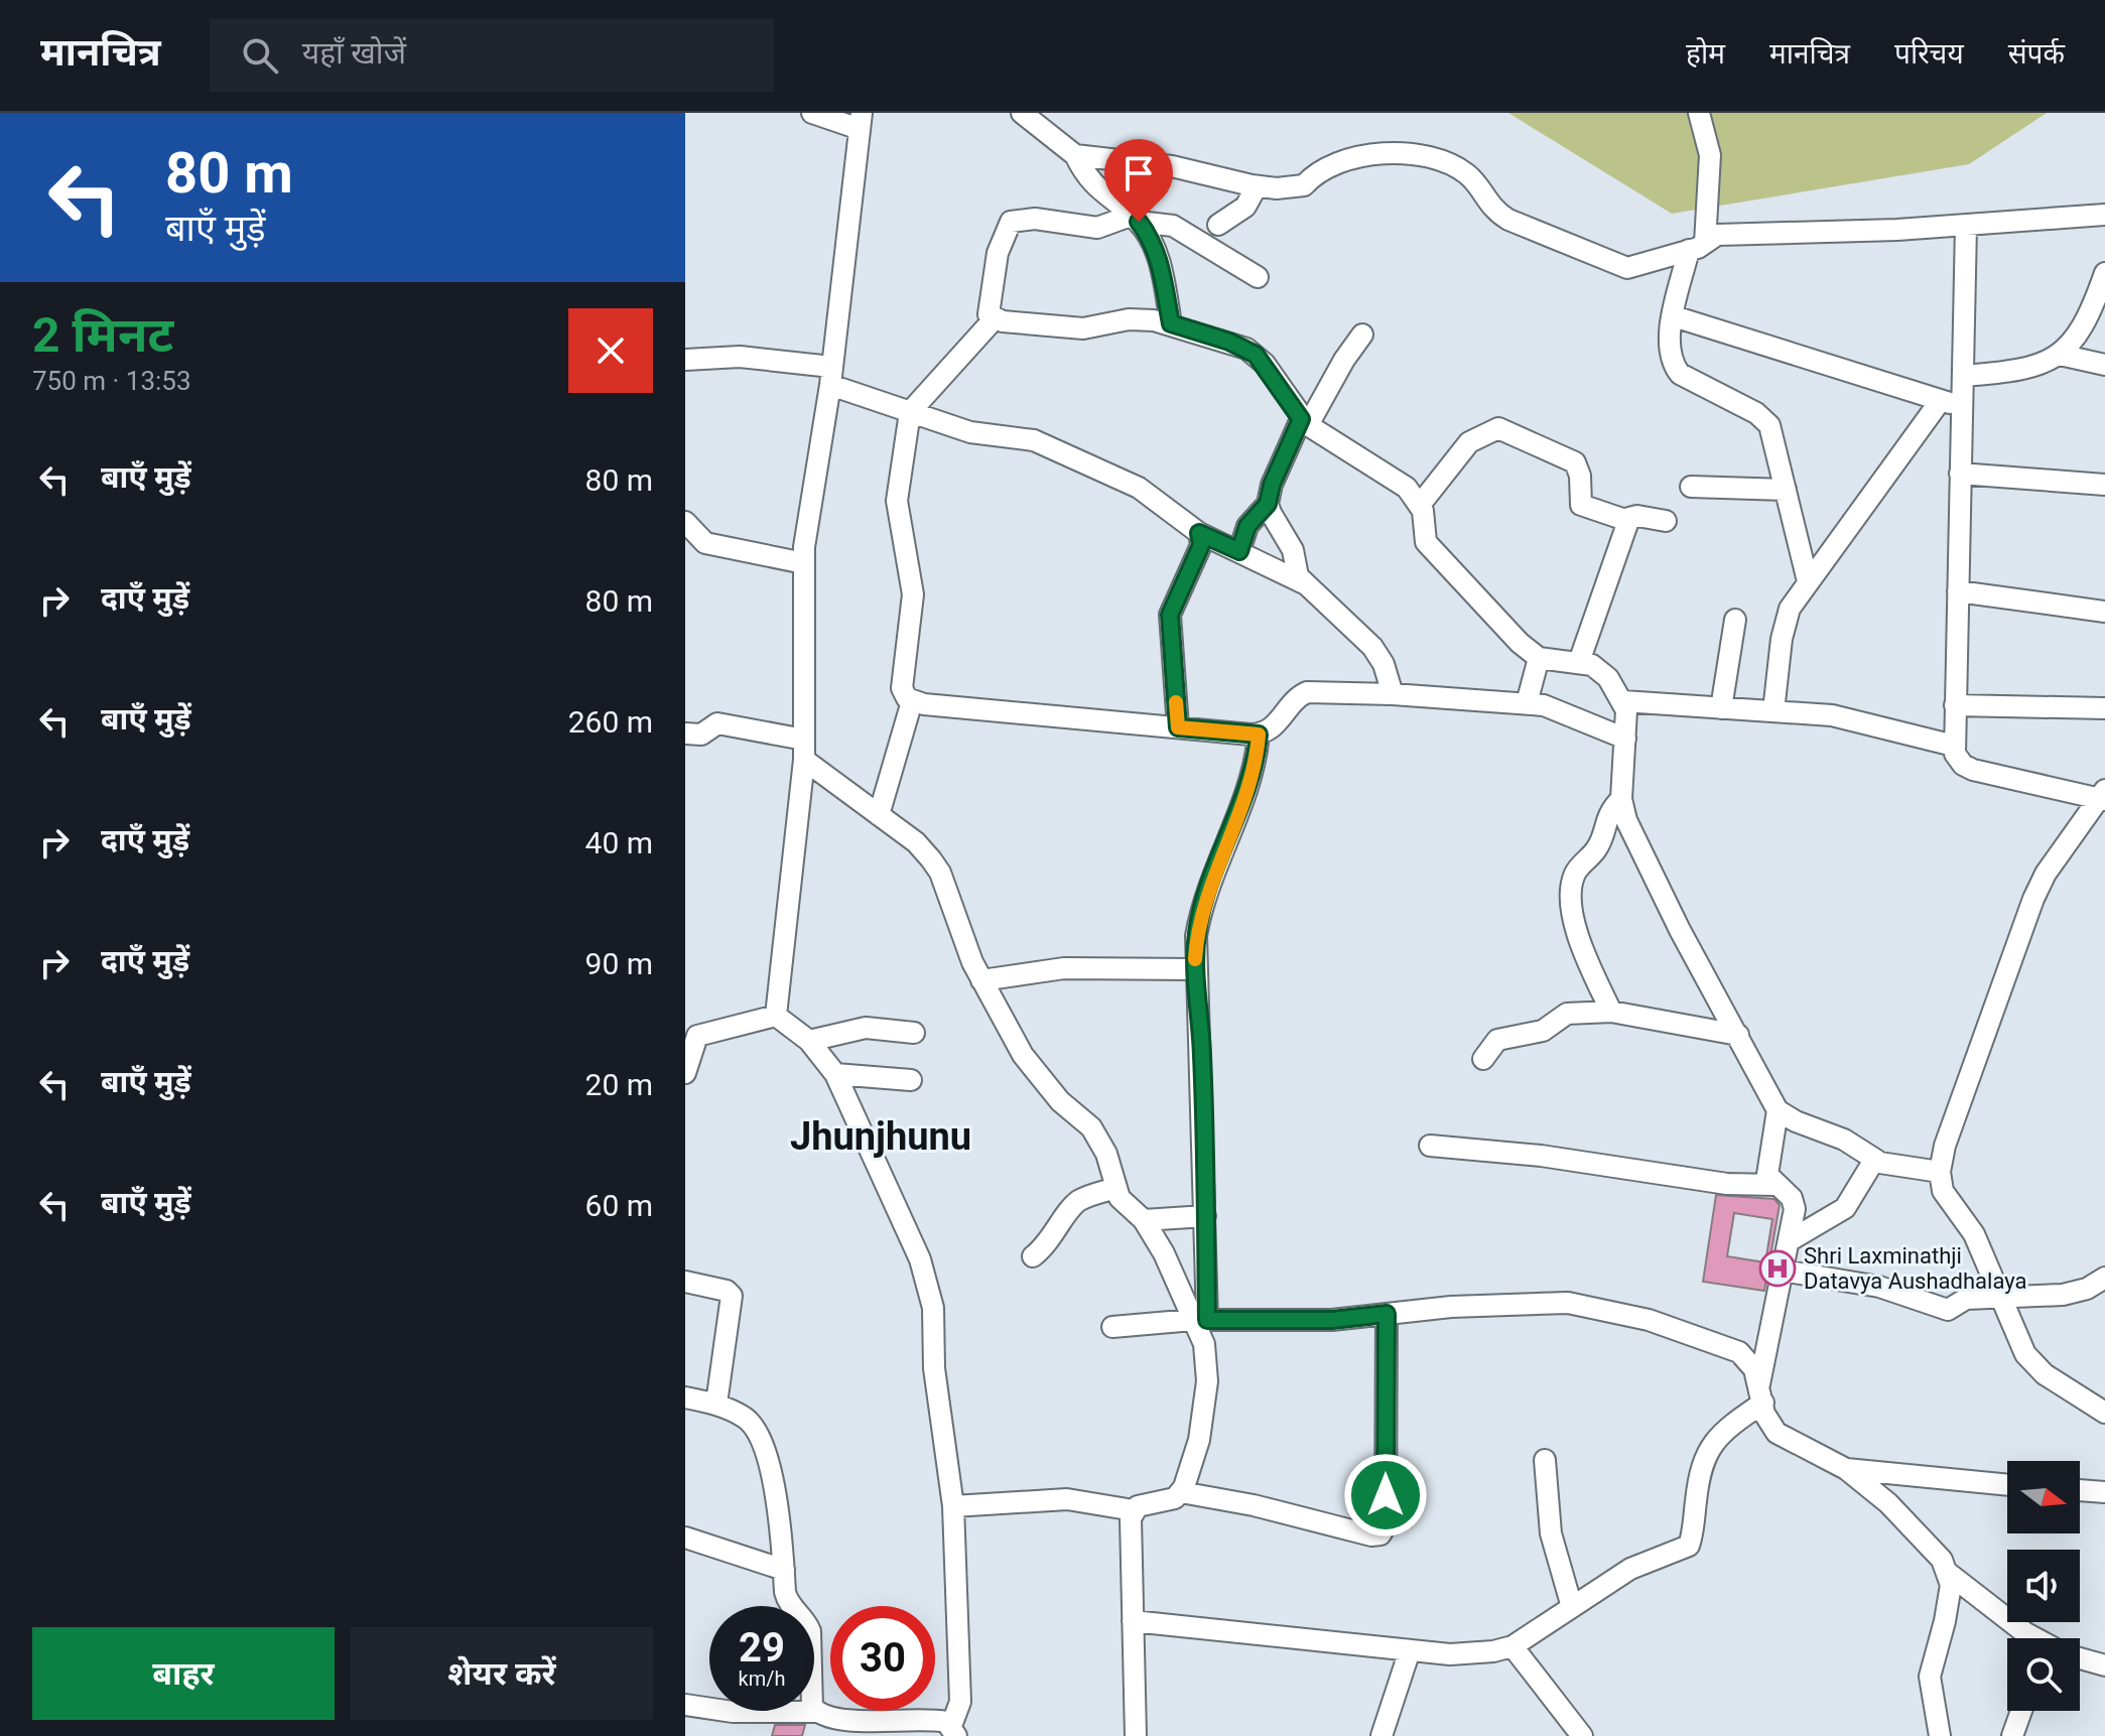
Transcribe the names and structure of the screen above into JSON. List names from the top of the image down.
{
  "districts": ["Jhunjhunu"],
  "places": {
    "hospital": ["Shri Laxminathji Datavya Aushadhalaya"]
  },
  "north": "right",
  "page": {
    "header": "मानचित्र",
    "search": "यहाँ खोजें",
    "nav": [
      "होम",
      "मानचित्र",
      "परिचय",
      "संपर्क"
    ],
    "turn": ["80 m", "बाएँ मुड़ें"],
    "heading": ["2 मिनट", "750 m · 13:53"],
    "list": [
      {
        "name": "बाएँ मुड़ें",
        "value": "80 m"
      },
      {
        "name": "दाएँ मुड़ें",
        "value": "80 m"
      },
      {
        "name": "बाएँ मुड़ें",
        "value": "260 m"
      },
      {
        "name": "दाएँ मुड़ें",
        "value": "40 m"
      },
      {
        "name": "दाएँ मुड़ें",
        "value": "90 m"
      },
      {
        "name": "बाएँ मुड़ें",
        "value": "20 m"
      },
      {
        "name": "बाएँ मुड़ें",
        "value": "60 m"
      }
    ],
    "speed": "29 km/h",
    "limit": "30",
    "buttons": ["बाहर", "शेयर करें"]
  }
}
